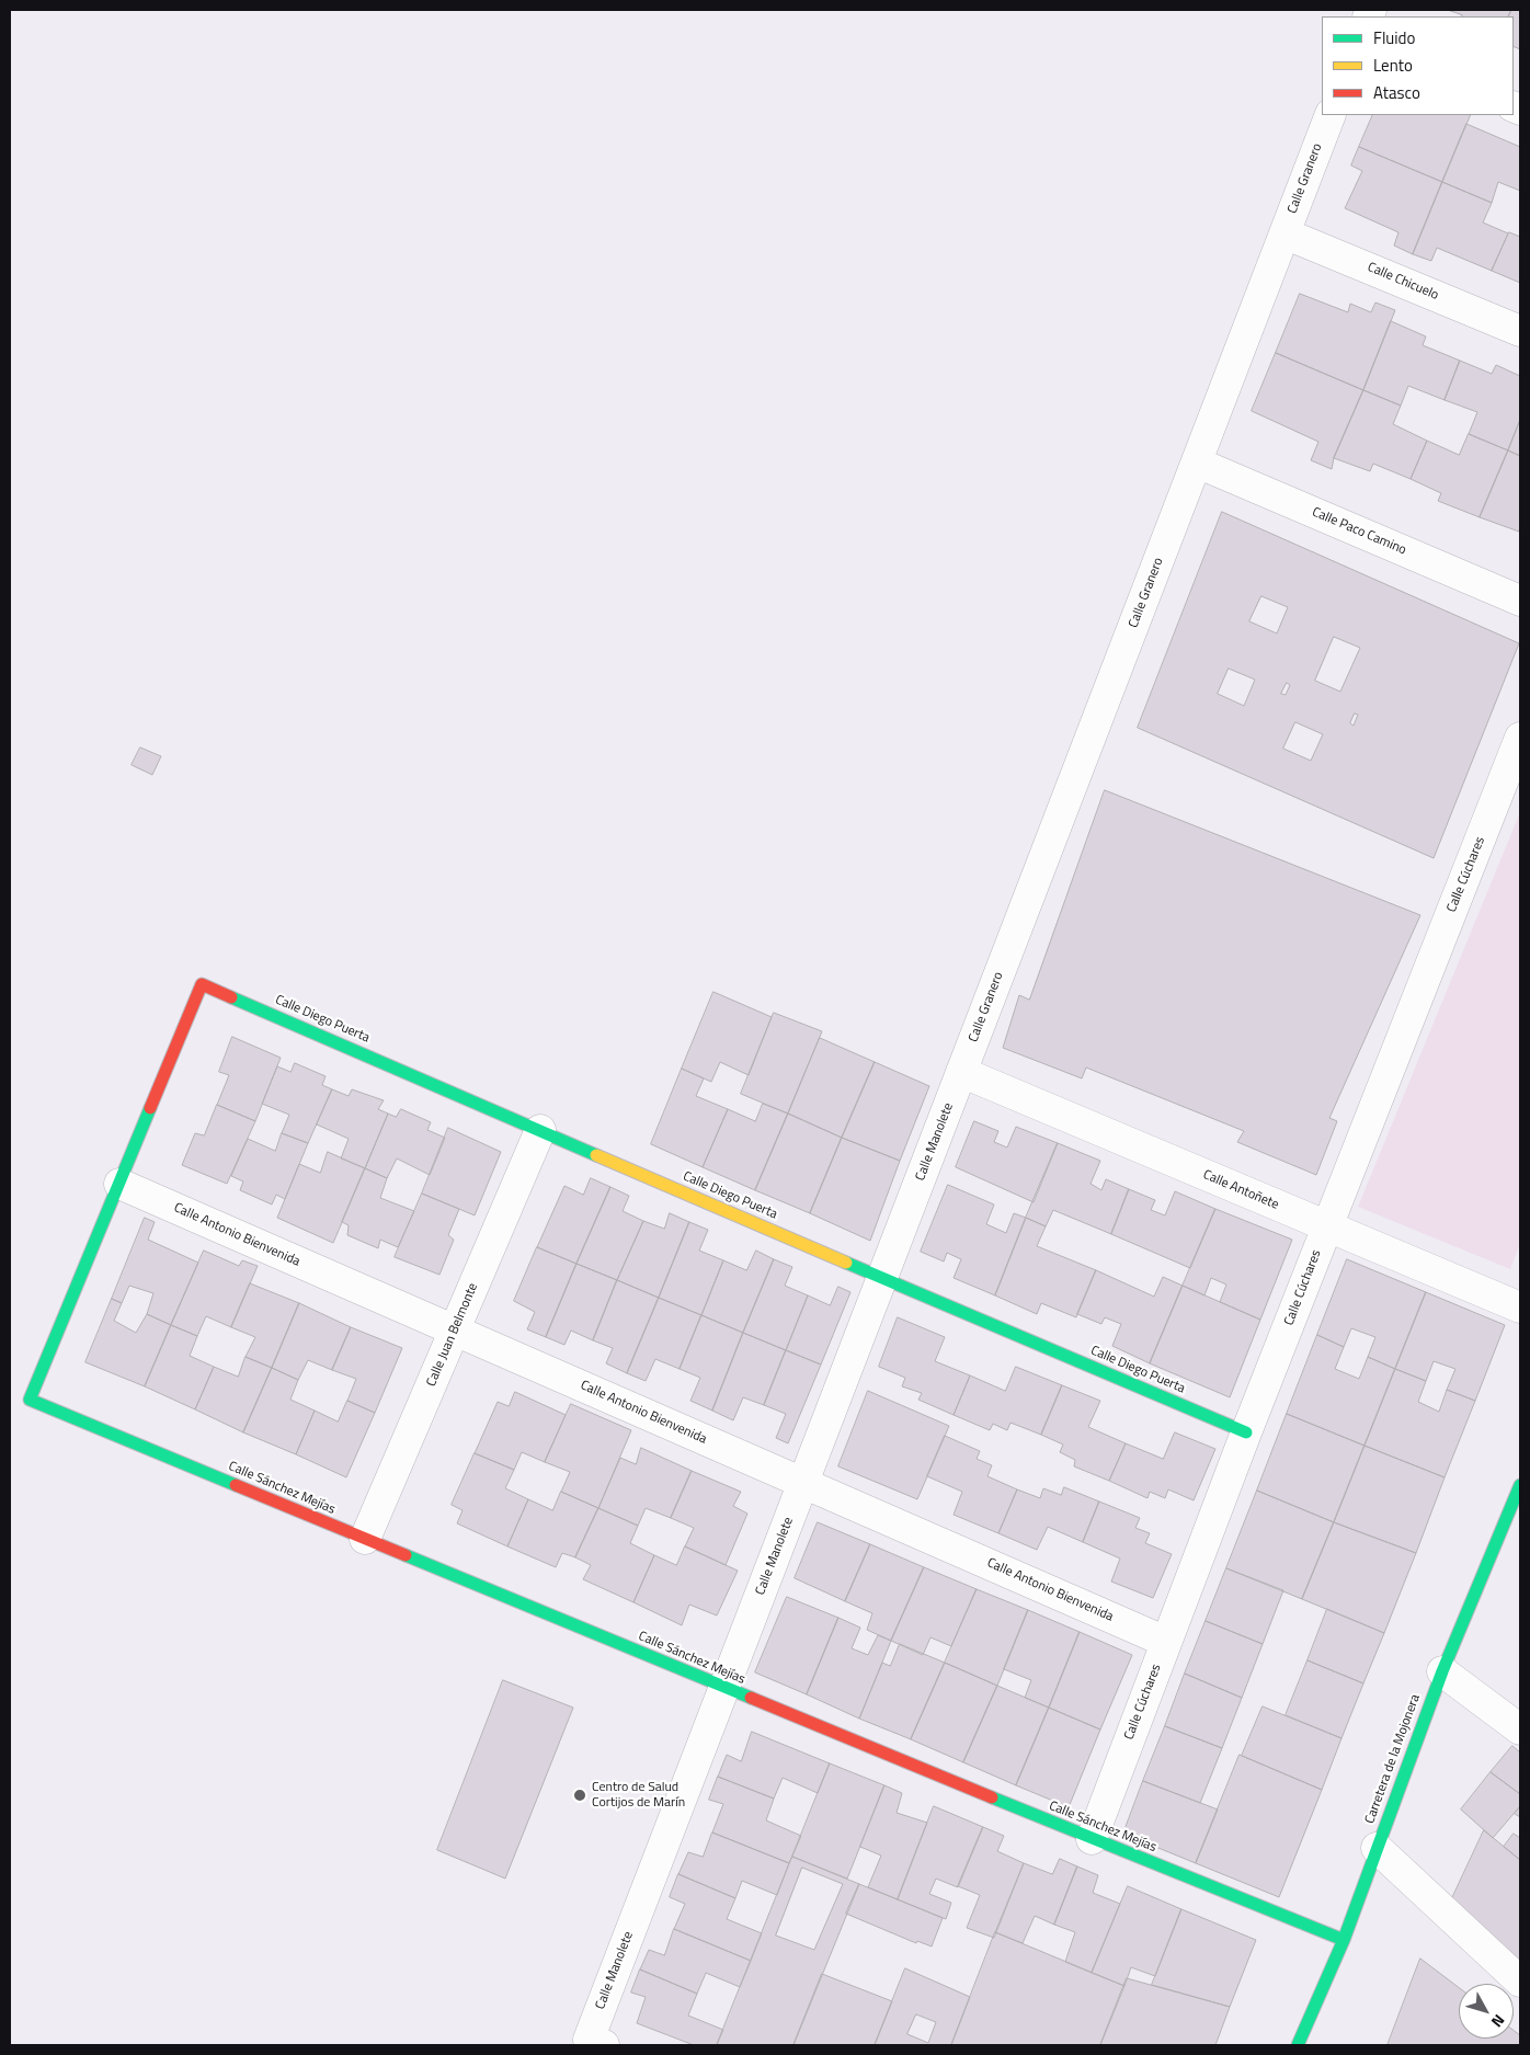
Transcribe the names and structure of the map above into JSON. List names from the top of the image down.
{
  "streets": {
    "street": [
      "Calle Granero",
      "Calle Chicuelo",
      "Calle Paco Camino",
      "Calle Cúchares",
      "Calle Diego Puerta",
      "Calle Manolete",
      "Calle Antoñete",
      "Calle Antonio Bienvenida",
      "Calle Juan Belmonte",
      "Calle Sánchez Mejías",
      "Carretera de la Mojonera"
    ]
  },
  "crossings": [
    ["Calle Granero", "Calle Chicuelo"],
    ["Calle Granero", "Calle Paco Camino"],
    ["Calle Granero", "Calle Manolete"],
    ["Calle Granero", "Calle Antoñete"],
    ["Calle Cúchares", "Calle Diego Puerta"],
    ["Calle Cúchares", "Calle Antoñete"],
    ["Calle Cúchares", "Calle Antonio Bienvenida"],
    ["Calle Cúchares", "Calle Sánchez Mejías"],
    ["Calle Diego Puerta", "Calle Manolete"],
    ["Calle Diego Puerta", "Calle Antonio Bienvenida"],
    ["Calle Diego Puerta", "Calle Juan Belmonte"],
    ["Calle Diego Puerta", "Calle Sánchez Mejías"],
    ["Calle Manolete", "Calle Antoñete"],
    ["Calle Manolete", "Calle Antonio Bienvenida"],
    ["Calle Manolete", "Calle Sánchez Mejías"],
    ["Calle Antonio Bienvenida", "Calle Juan Belmonte"],
    ["Calle Antonio Bienvenida", "Calle Sánchez Mejías"],
    ["Calle Juan Belmonte", "Calle Sánchez Mejías"],
    ["Calle Sánchez Mejías", "Carretera de la Mojonera"]
  ],
  "places": ["Centro de Salud Cortijos de Marín"],
  "legend": ["Fluido", "Lento", "Atasco"],
  "north": "bottom right"
}
